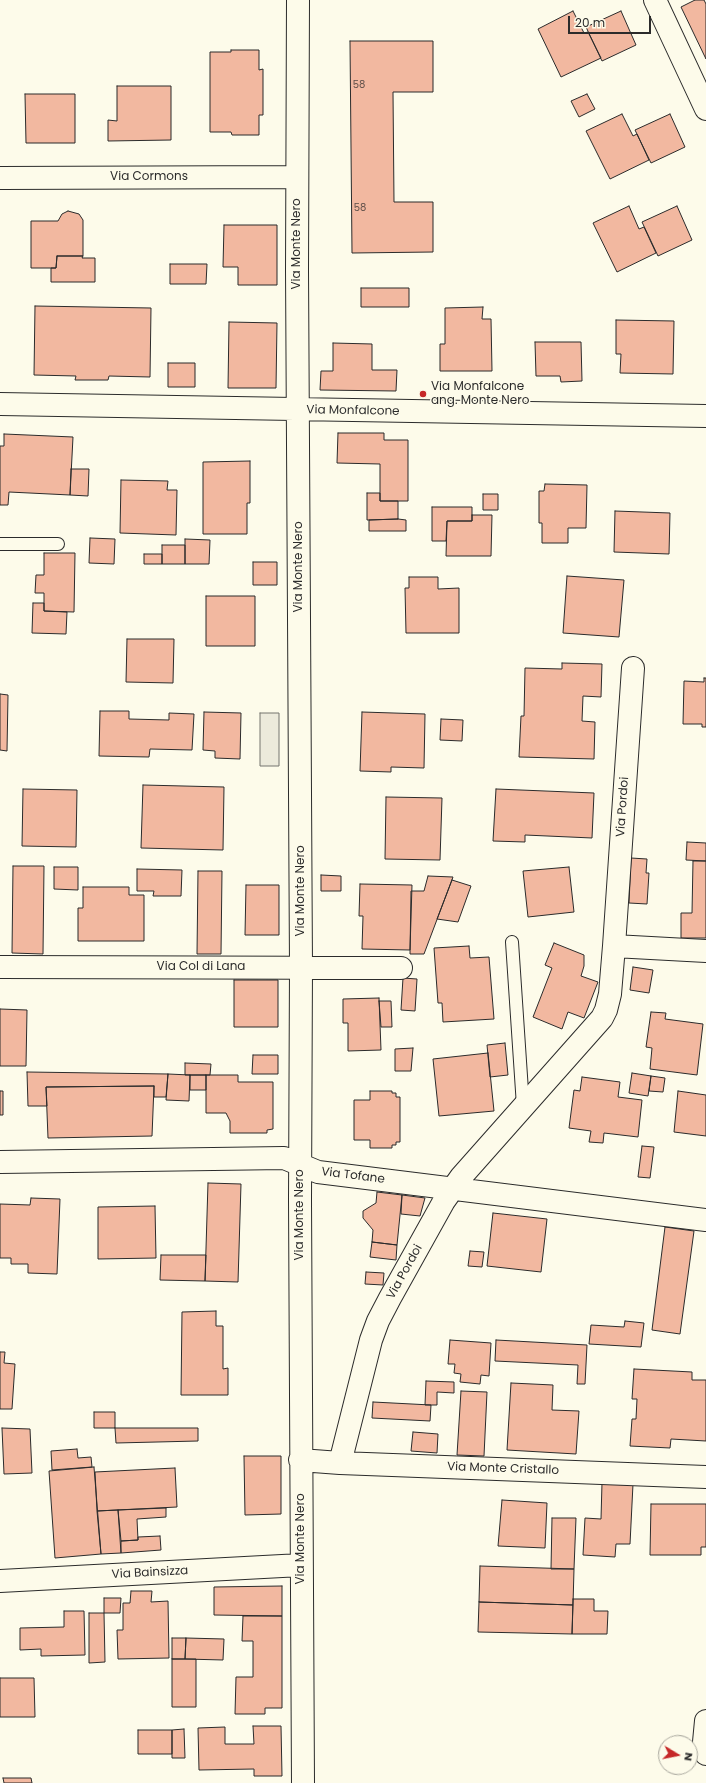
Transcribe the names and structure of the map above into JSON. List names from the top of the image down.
{
  "streets": {
    "street": [
      "Via Cormons",
      "Via Monte Nero",
      "Via Monfalcone",
      "Via Pordoi",
      "Via Col di Lana",
      "Via Tofane",
      "Via Monte Cristallo",
      "Via Bainsizza"
    ]
  },
  "crossings": [
    ["Via Cormons", "Via Monte Nero"],
    ["Via Monte Nero", "Via Monfalcone"],
    ["Via Monte Nero", "Via Col di Lana"],
    ["Via Monte Nero", "Via Tofane"],
    ["Via Monte Nero", "Via Monte Cristallo"],
    ["Via Monte Nero", "Via Bainsizza"],
    ["Via Pordoi", "Via Tofane"],
    ["Via Pordoi", "Via Monte Cristallo"]
  ],
  "places": ["Via Monfalcone ang. Monte Nero"],
  "house_numbers": ["58", "58"],
  "scale_bar": "20 m",
  "north": "right"
}
